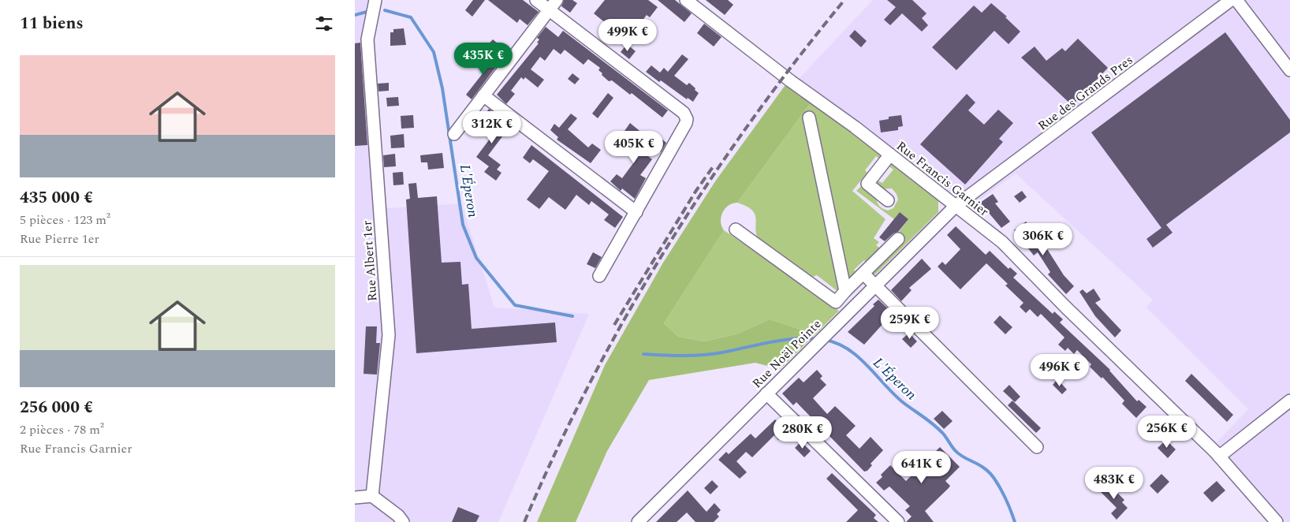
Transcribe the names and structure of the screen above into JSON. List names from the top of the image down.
{
  "streets": {
    "street": [
      "Rue des Grands Pres",
      "Rue Francis Garnier",
      "Rue Albert 1er",
      "Rue Noël Pointe"
    ]
  },
  "crossings": [
    ["Rue des Grands Pres", "Rue Francis Garnier"],
    ["Rue des Grands Pres", "Rue Noël Pointe"],
    ["Rue Francis Garnier", "Rue Noël Pointe"]
  ],
  "water": ["L'Éperon"],
  "page": {
    "heading": "11 biens",
    "price": [
      "499K €",
      "435K €",
      "312K €",
      "405K €",
      "306K €",
      "259K €",
      "496K €",
      "256K €",
      "280K €",
      "641K €",
      "483K €"
    ],
    "list": [
      {
        "name": "435 000 €",
        "note": "5 pièces · 123 m² · Rue Pierre 1er"
      },
      {
        "name": "256 000 €",
        "note": "2 pièces · 78 m² · Rue Francis Garnier"
      }
    ]
  }
}
